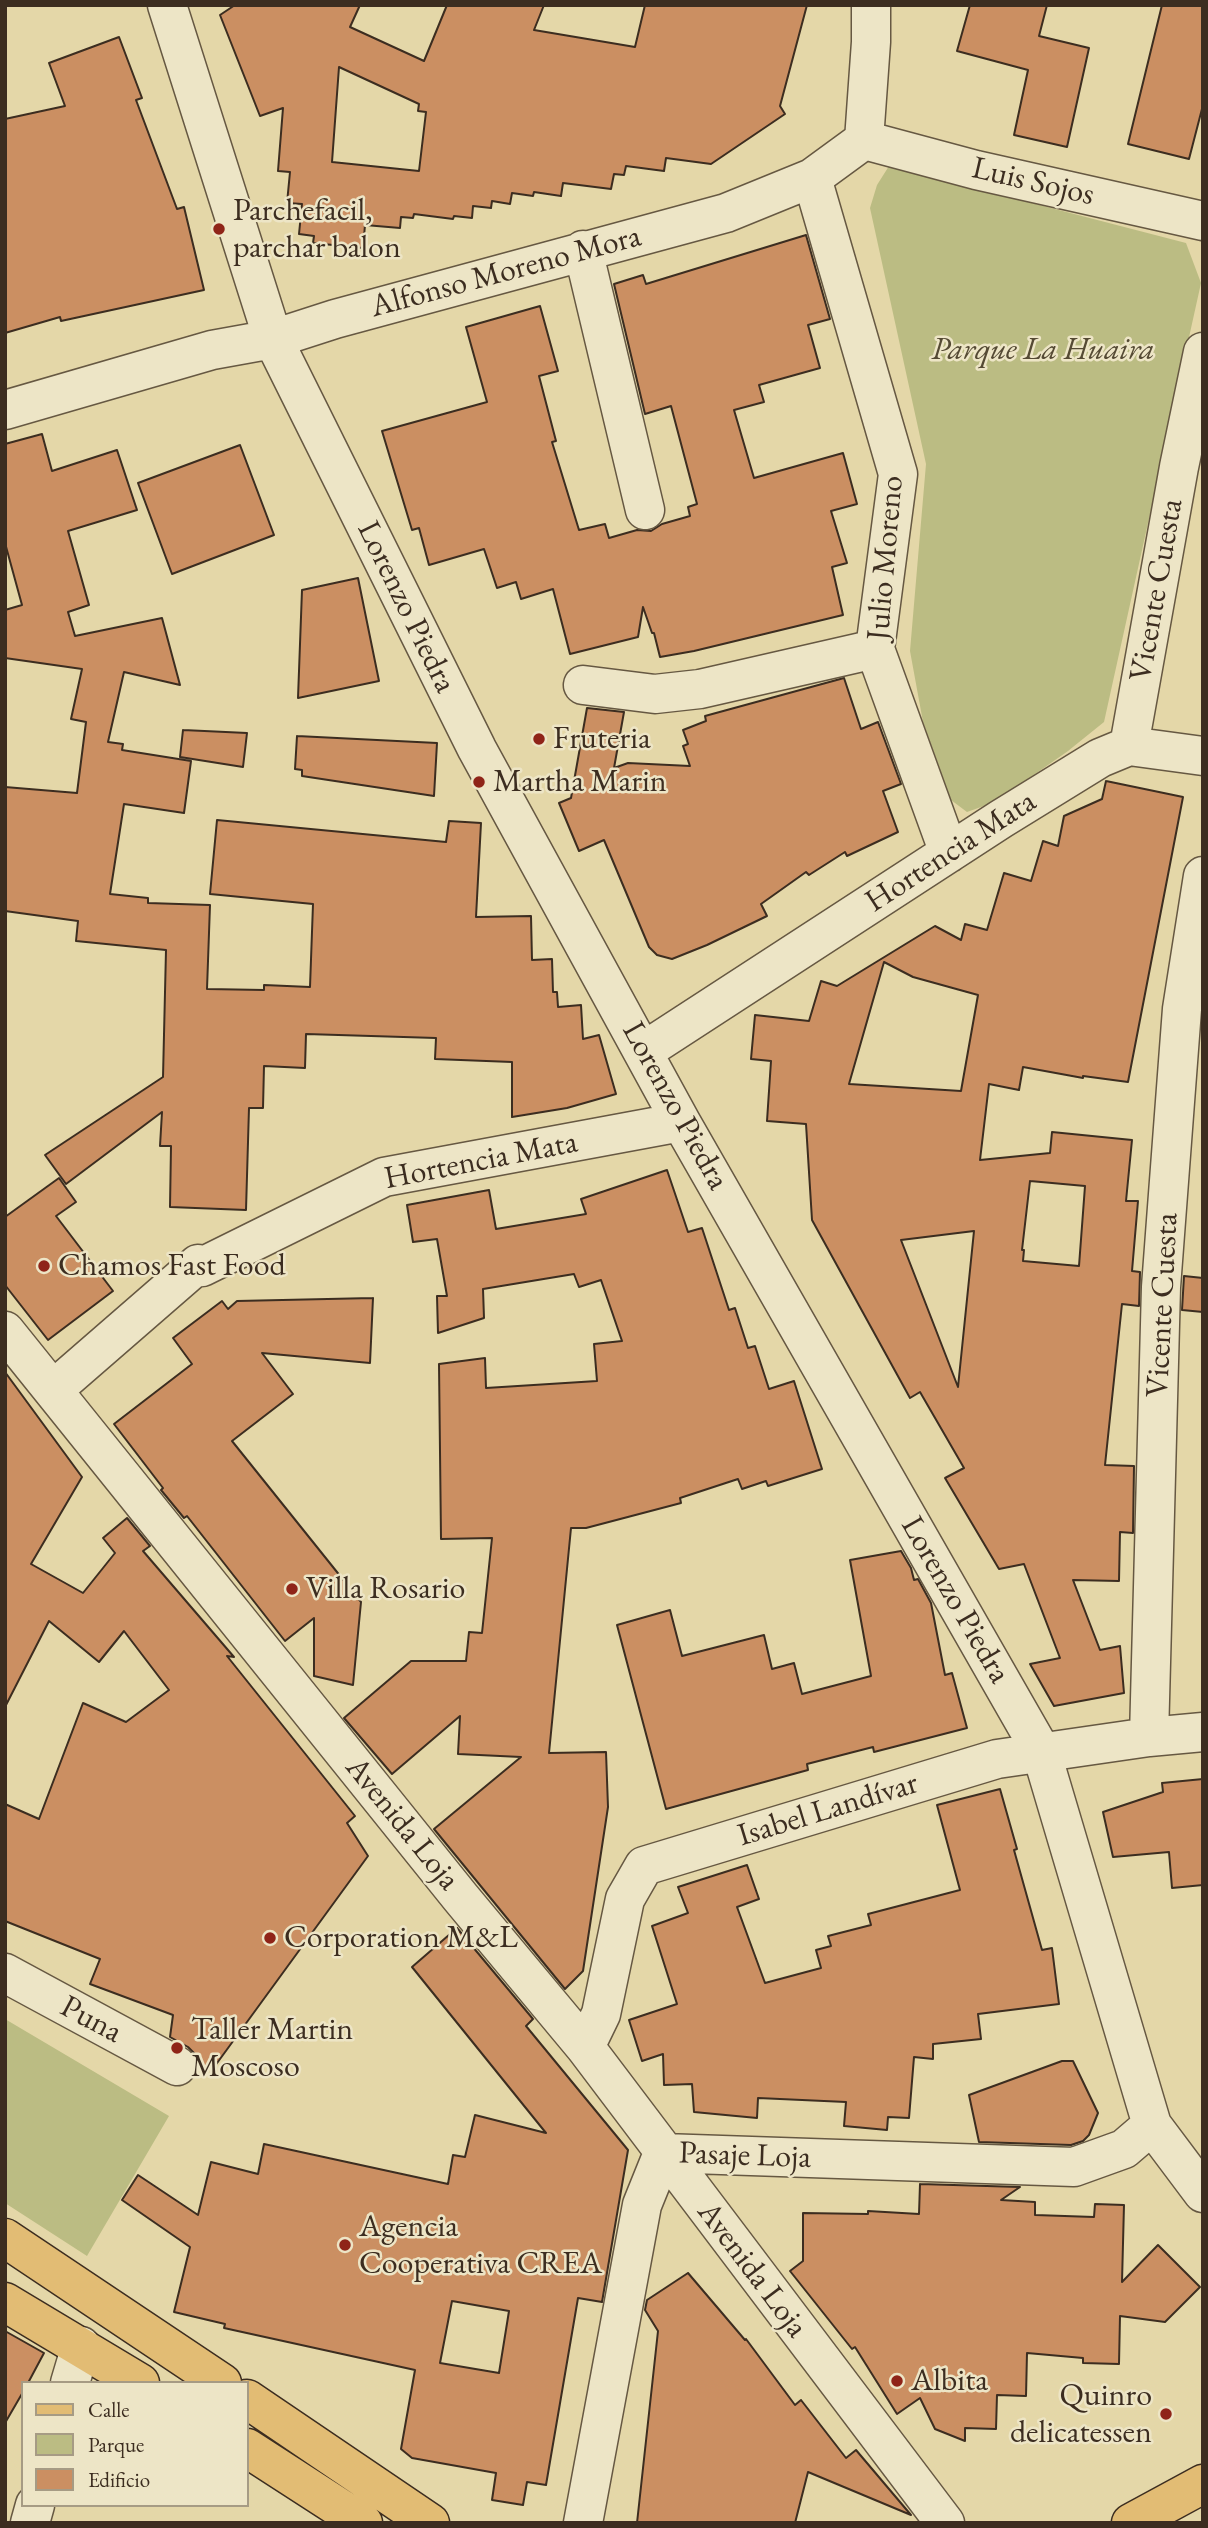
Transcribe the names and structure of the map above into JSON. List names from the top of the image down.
{
  "streets": {
    "street": [
      "Luis Sojos",
      "Alfonso Moreno Mora",
      "Julio Moreno",
      "Vicente Cuesta",
      "Lorenzo Piedra",
      "Hortencia Mata",
      "Isabel Landívar",
      "Avenida Loja",
      "Puna",
      "Pasaje Loja"
    ]
  },
  "crossings": [
    ["Luis Sojos", "Alfonso Moreno Mora"],
    ["Alfonso Moreno Mora", "Julio Moreno"],
    ["Alfonso Moreno Mora", "Lorenzo Piedra"],
    ["Julio Moreno", "Hortencia Mata"],
    ["Vicente Cuesta", "Hortencia Mata"],
    ["Vicente Cuesta", "Isabel Landívar"],
    ["Lorenzo Piedra", "Hortencia Mata"],
    ["Lorenzo Piedra", "Isabel Landívar"],
    ["Lorenzo Piedra", "Pasaje Loja"],
    ["Hortencia Mata", "Avenida Loja"],
    ["Isabel Landívar", "Avenida Loja"],
    ["Avenida Loja", "Pasaje Loja"]
  ],
  "parks": ["Parque La Huaira"],
  "places": [
    "Parchefacil, parchar balon",
    "Fruteria",
    "Martha Marin",
    "Chamos Fast Food",
    "Villa Rosario",
    "Corporation M&L",
    "Taller Martin Moscoso",
    "Agencia Cooperativa CREA",
    "Albita",
    "Quinro delicatessen"
  ],
  "legend": ["Calle", "Parque", "Edificio"]
}
